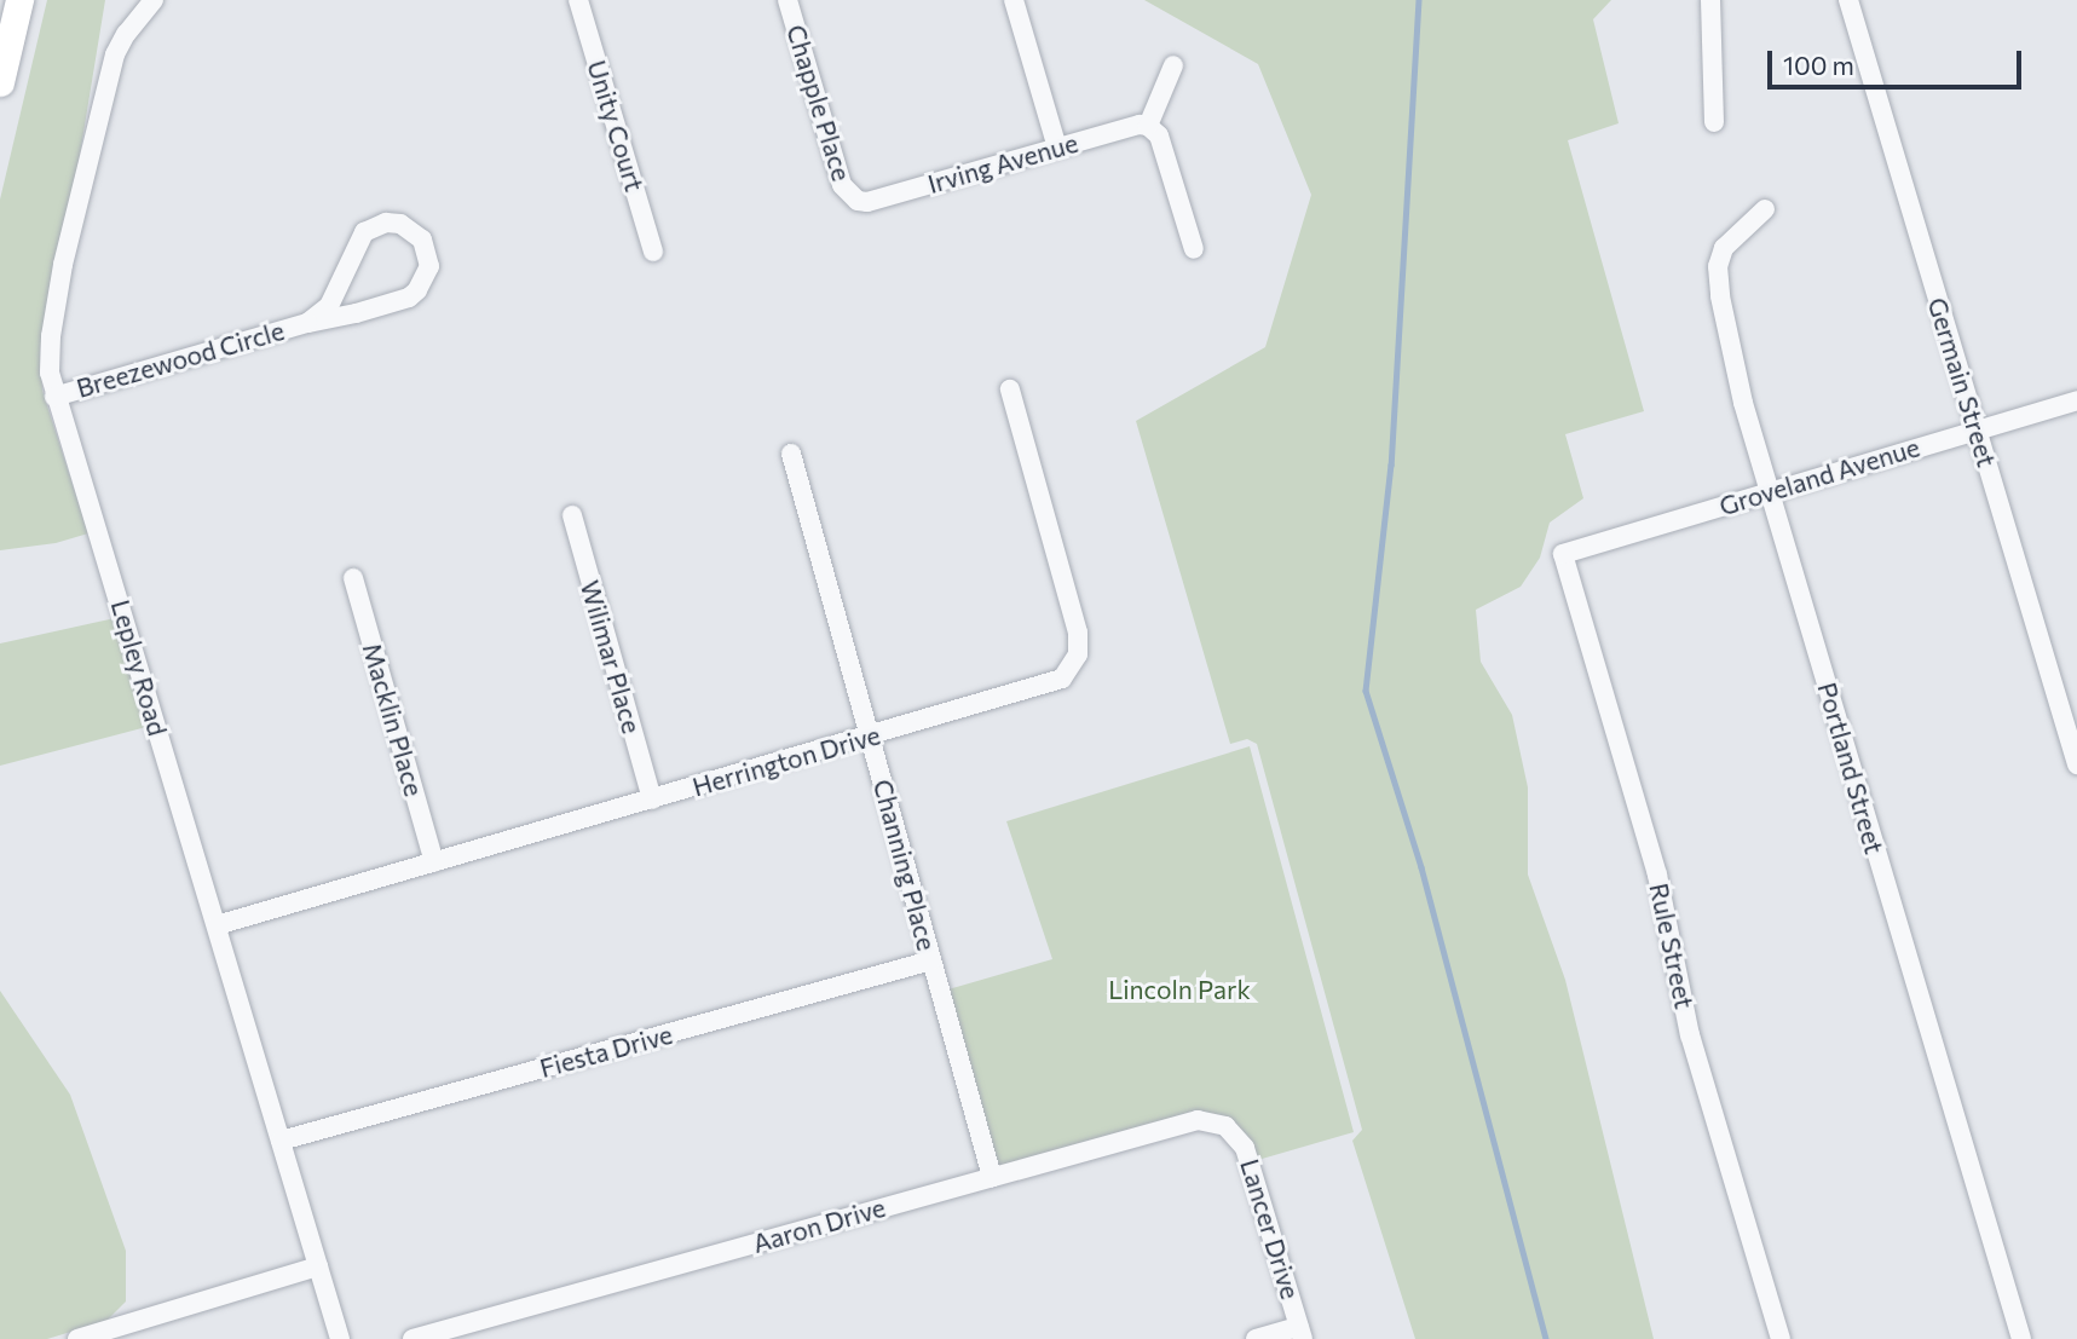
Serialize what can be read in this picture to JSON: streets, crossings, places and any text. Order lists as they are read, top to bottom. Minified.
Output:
{"streets":{"street":["Chapple Place","Unity Court","Irving Avenue","Breezewood Circle","Germain Street","Groveland Avenue","Wilimar Place","Lepley Road","Macklin Place","Herrington Drive","Portland Street","Channing Place","Rule Street","Fiesta Drive","Aaron Drive","Lancer Drive"]},"crossings":[["Chapple Place","Irving Avenue"],["Breezewood Circle","Lepley Road"],["Germain Street","Groveland Avenue"],["Groveland Avenue","Portland Street"],["Groveland Avenue","Rule Street"],["Wilimar Place","Herrington Drive"],["Lepley Road","Herrington Drive"],["Lepley Road","Fiesta Drive"],["Macklin Place","Herrington Drive"],["Herrington Drive","Channing Place"],["Channing Place","Fiesta Drive"],["Channing Place","Aaron Drive"],["Aaron Drive","Lancer Drive"]],"parks":["Lincoln Park"],"scale_bar":"100 m"}
